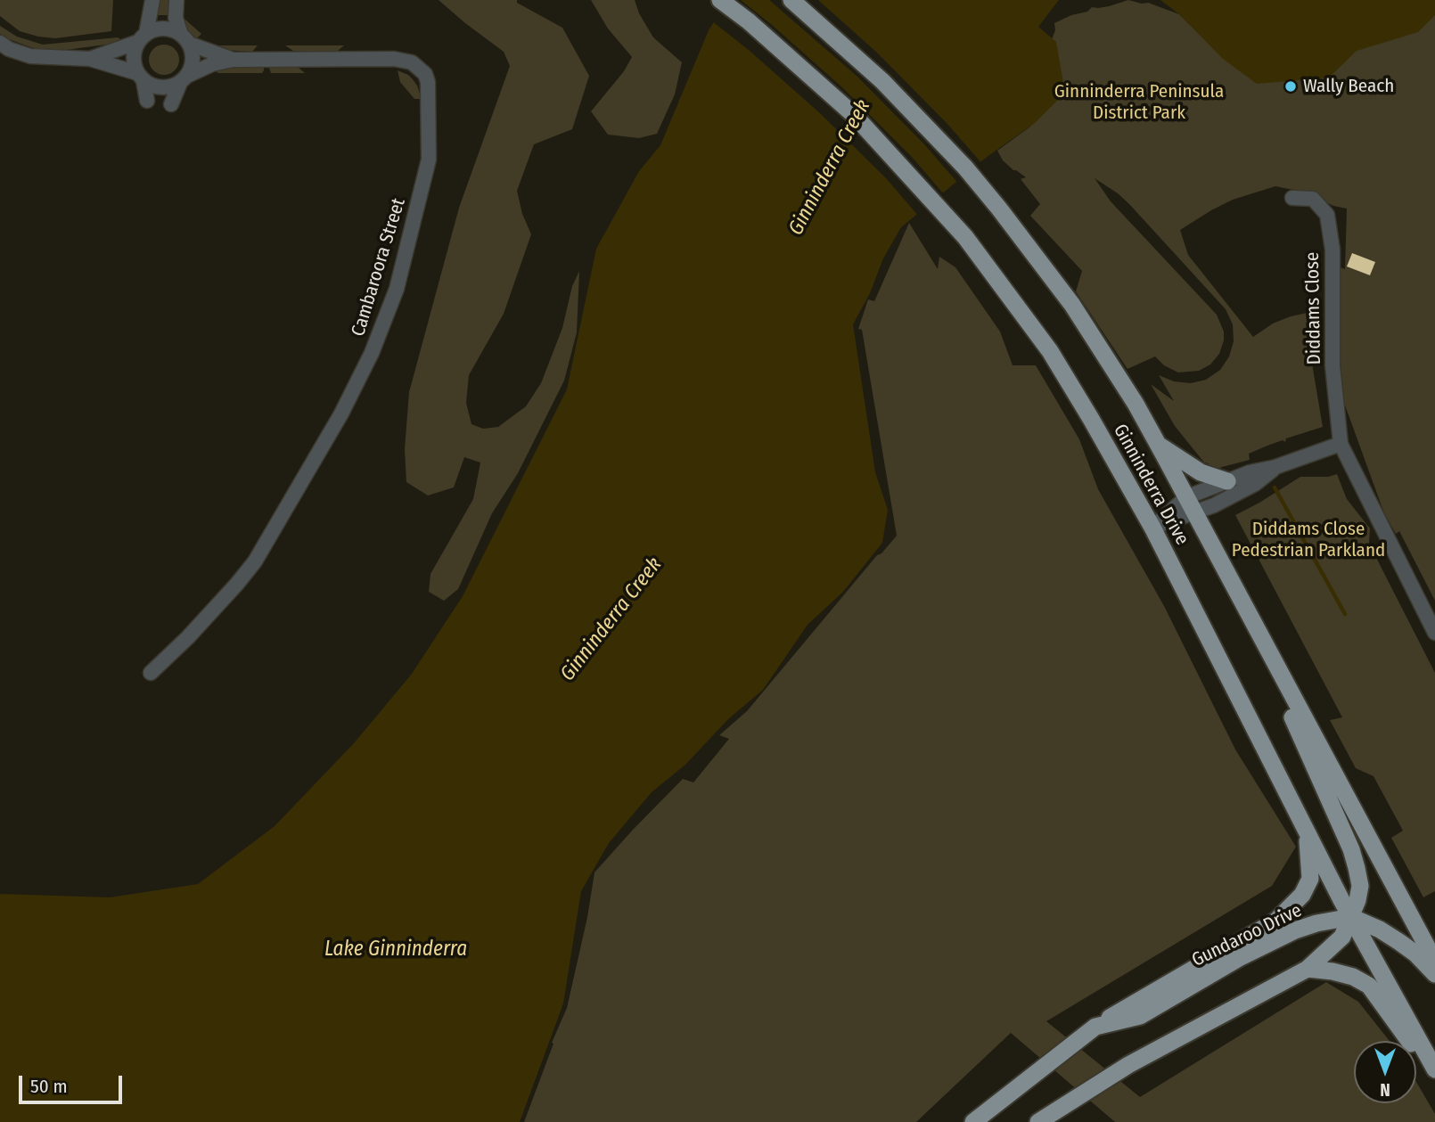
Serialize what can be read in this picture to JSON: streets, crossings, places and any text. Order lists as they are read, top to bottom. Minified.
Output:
{"streets":{"main road":["Ginninderra Drive","Gundaroo Drive"],"street":["Cambaroora Street","Diddams Close"]},"crossings":[["Ginninderra Drive","Gundaroo Drive"]],"water":["Ginninderra Creek","Lake Ginninderra"],"parks":["Ginninderra Peninsula District Park","Diddams Close Pedestrian Parkland"],"places":["Wally Beach"],"scale_bar":"50 m","north":"bottom"}
